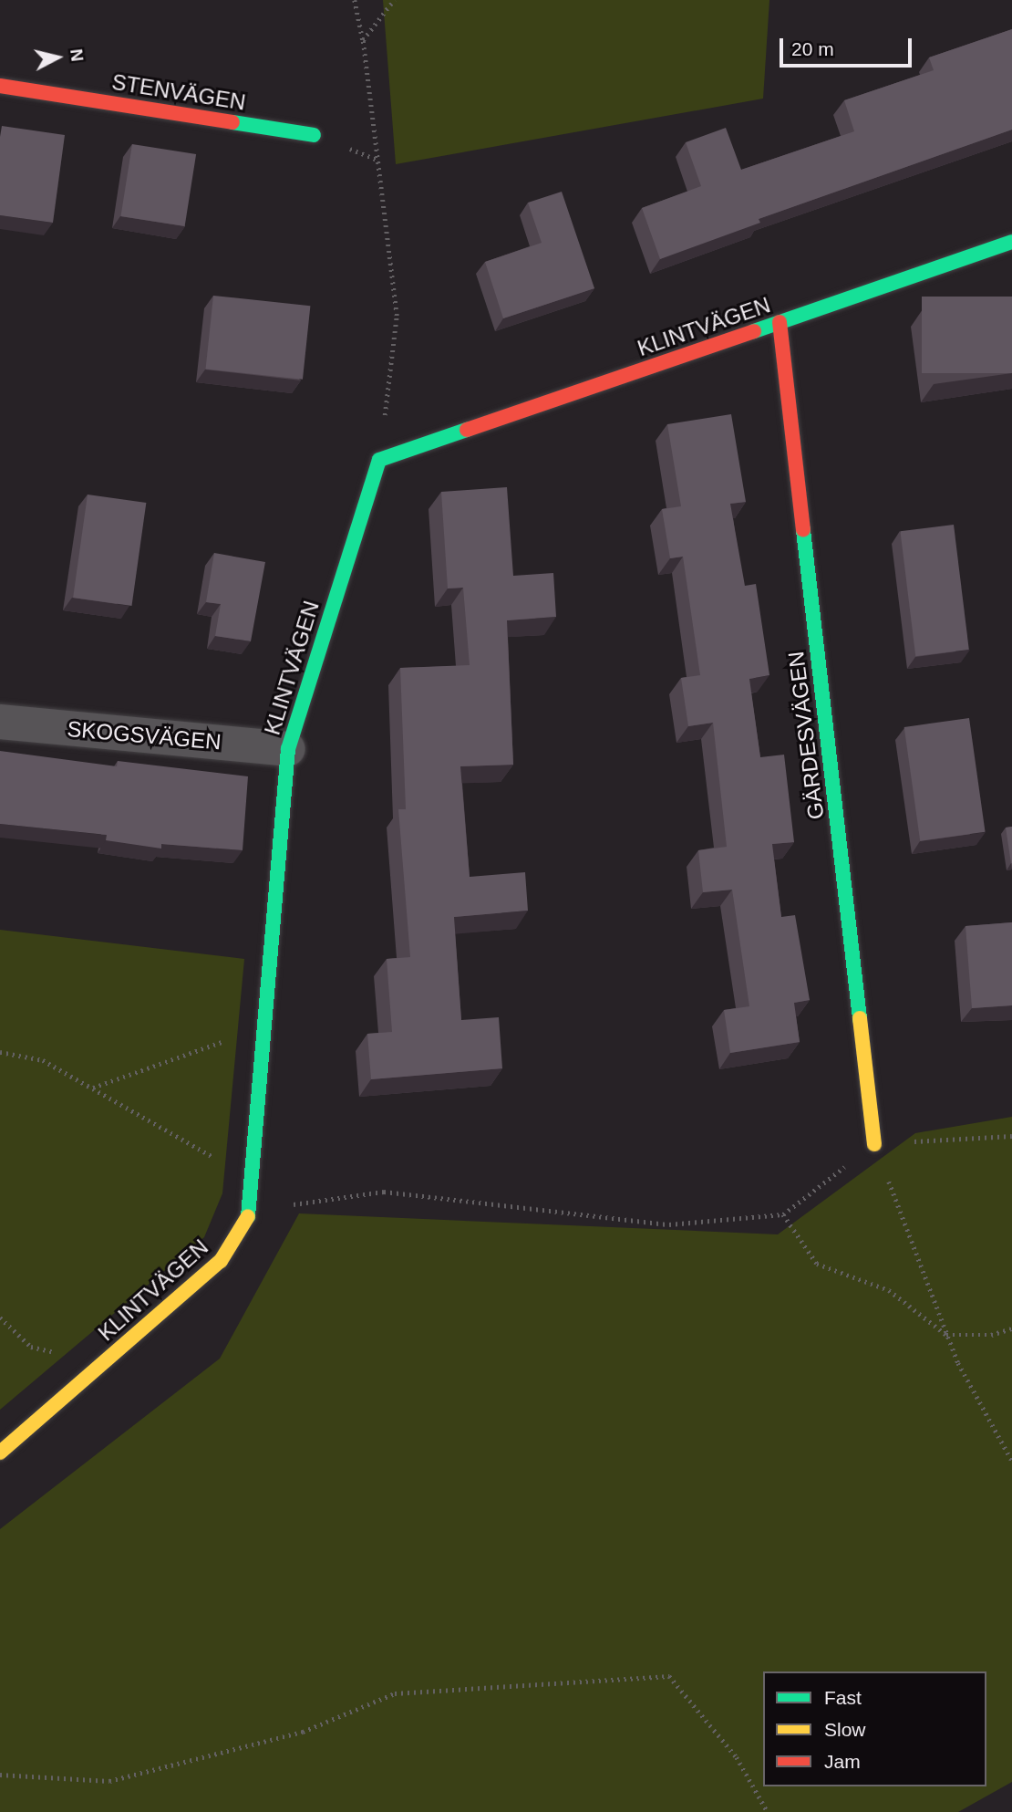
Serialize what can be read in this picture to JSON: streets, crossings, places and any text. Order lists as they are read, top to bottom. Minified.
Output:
{"streets":{"street":["STENVÄGEN","KLINTVÄGEN","SKOGSVÄGEN","GÄRDESVÄGEN"]},"crossings":[["KLINTVÄGEN","SKOGSVÄGEN"],["KLINTVÄGEN","GÄRDESVÄGEN"]],"legend":["Fast","Slow","Jam"],"scale_bar":"20 m","north":"right"}
